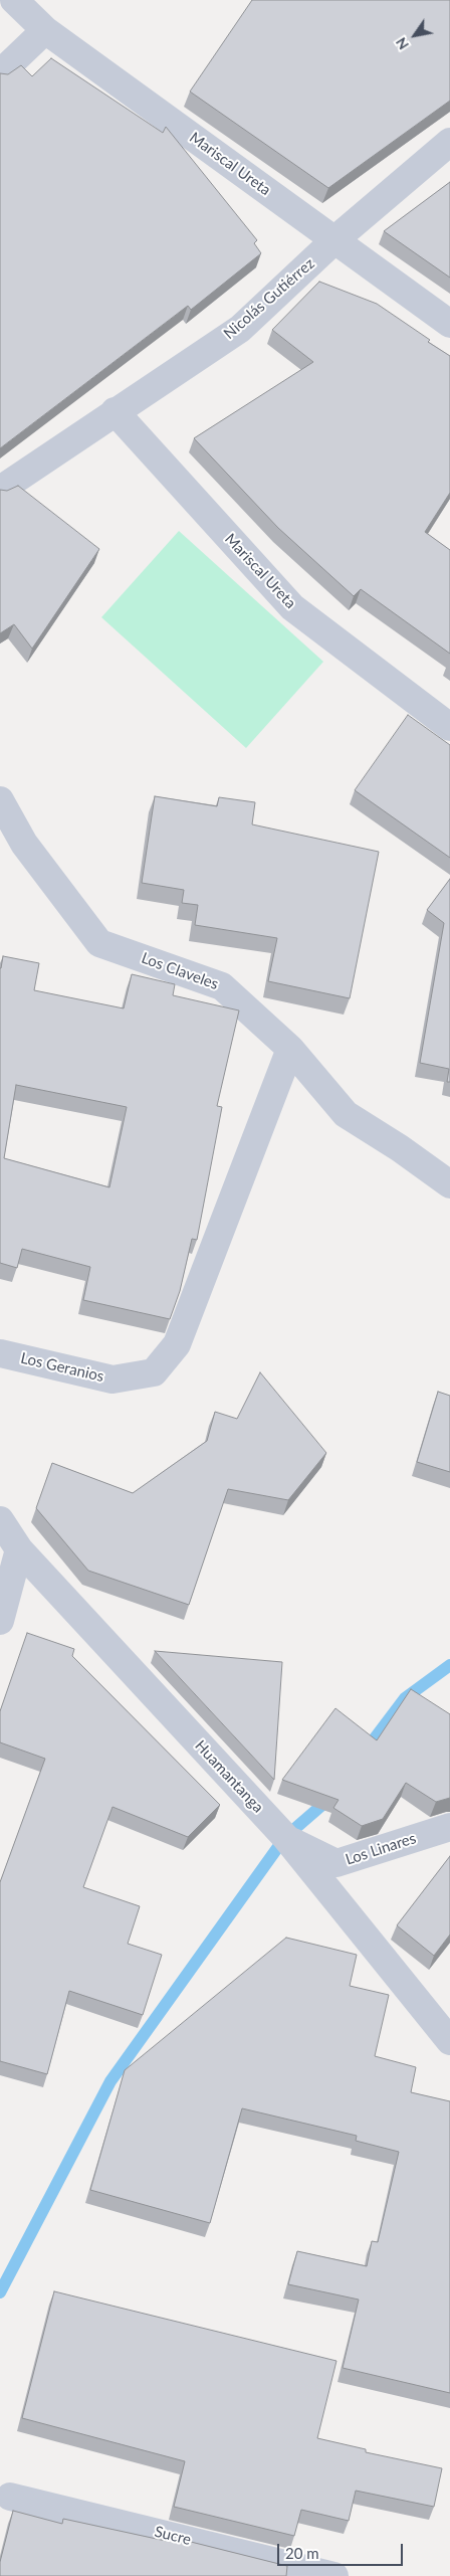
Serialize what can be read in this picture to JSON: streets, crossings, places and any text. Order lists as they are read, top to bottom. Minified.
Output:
{"streets":{"street":["Mariscal Ureta","Nicolás Gutiérrez","Los Claveles","Los Geranios","Huamantanga","Los Linares","Sucre"]},"crossings":[["Mariscal Ureta","Nicolás Gutiérrez"],["Los Claveles","Los Geranios"],["Huamantanga","Los Linares"]],"scale_bar":"20 m","north":"bottom left"}
